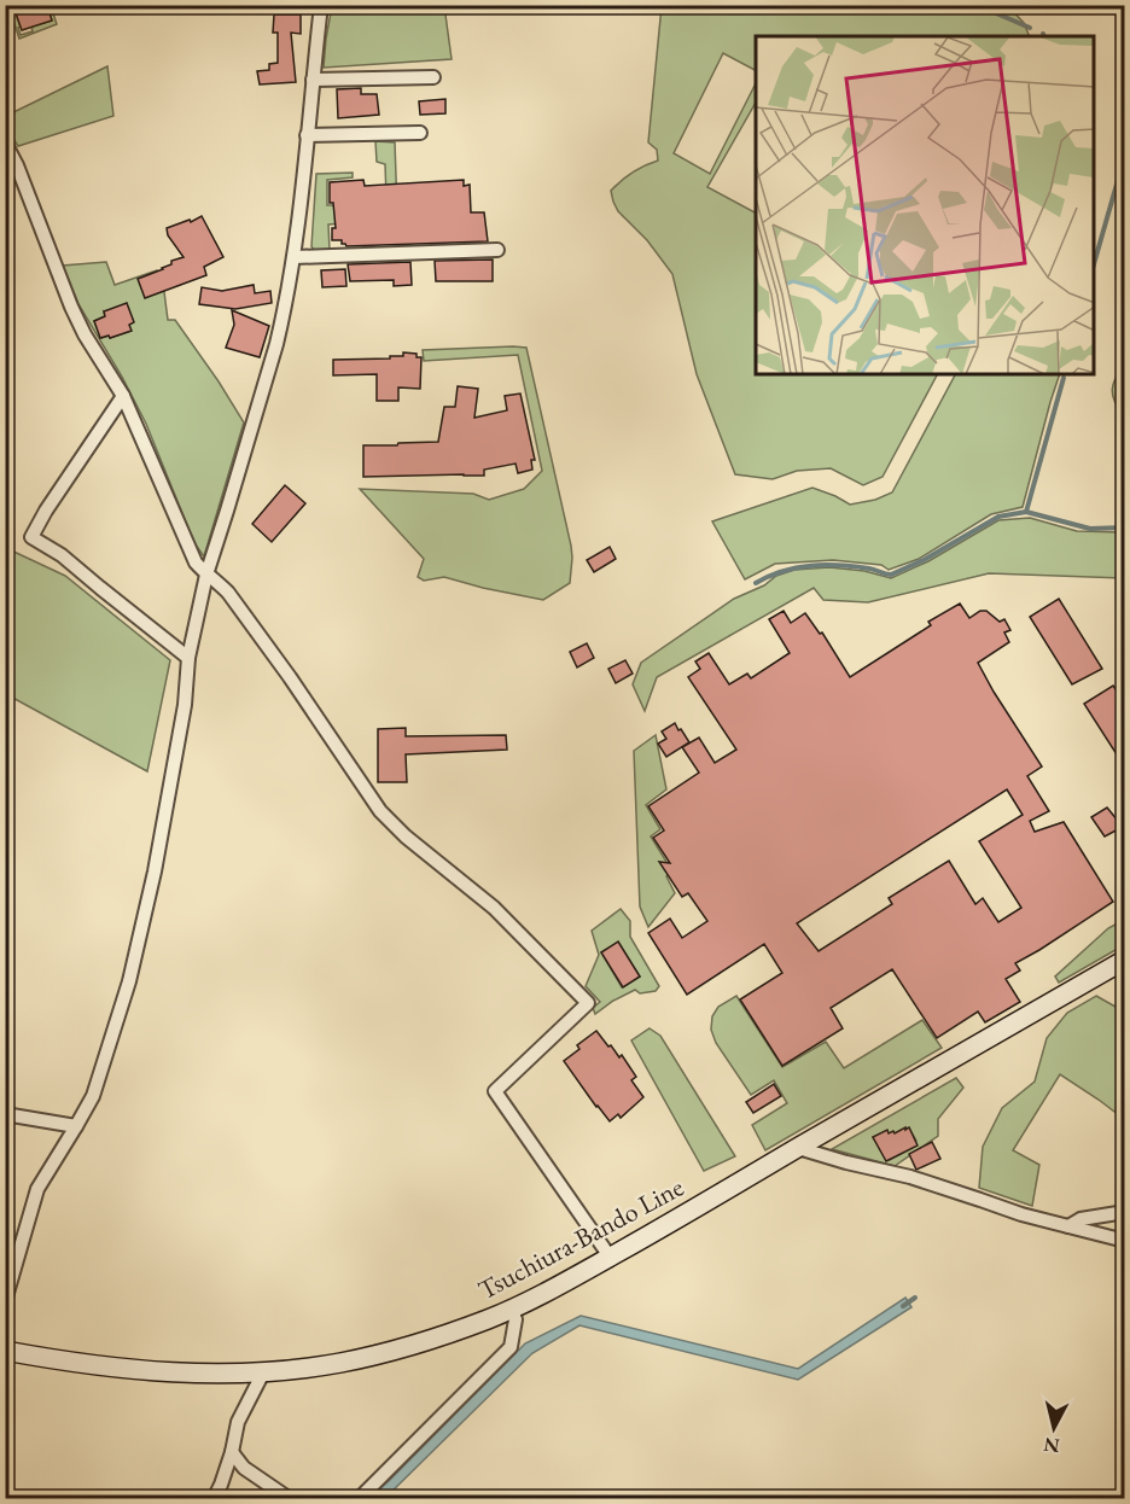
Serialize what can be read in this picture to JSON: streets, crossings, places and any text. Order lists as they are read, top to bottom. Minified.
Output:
{"streets":{"main road":["Tsuchiura-Bando Line"]},"north":"bottom"}
